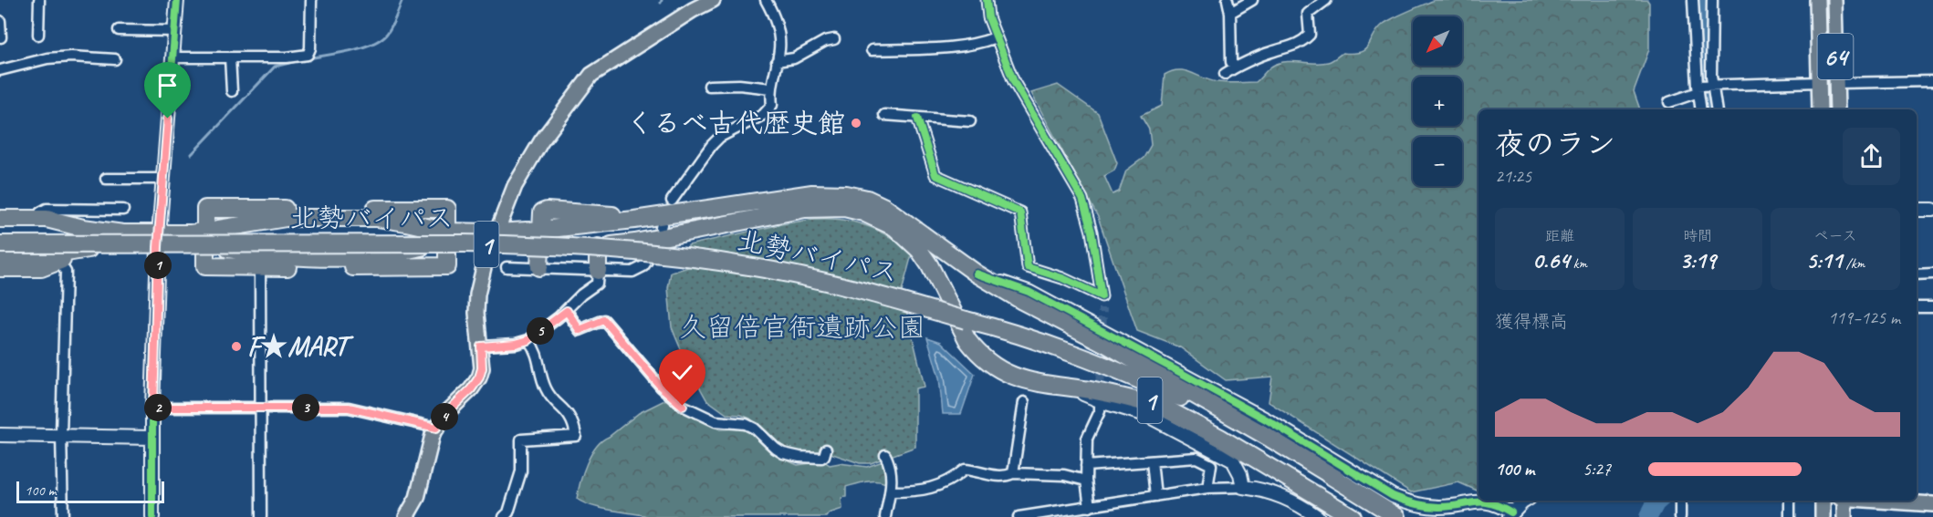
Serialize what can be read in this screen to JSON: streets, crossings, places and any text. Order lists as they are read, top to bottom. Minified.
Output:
{"streets":{"highway":["北勢バイパス","1"],"main road":["64"]},"parks":["久留倍官衙遺跡公園"],"places":["くるべ古代歴史館","F★MART"],"scale_bar":"100 m","north":"bottom left","page":{"map_buttons":["+","−"],"heading":["夜のラン","21:25"],"stats":[["距離","0.64 km"],["時間","3:19"],["ペース","5:11 /km"]],"pins":["1","5","2","3","4"],"chart":["獲得標高","119–125 m"],"list":[{"name":"100 m","note":"5:27"}],"scale":"100 m"}}
